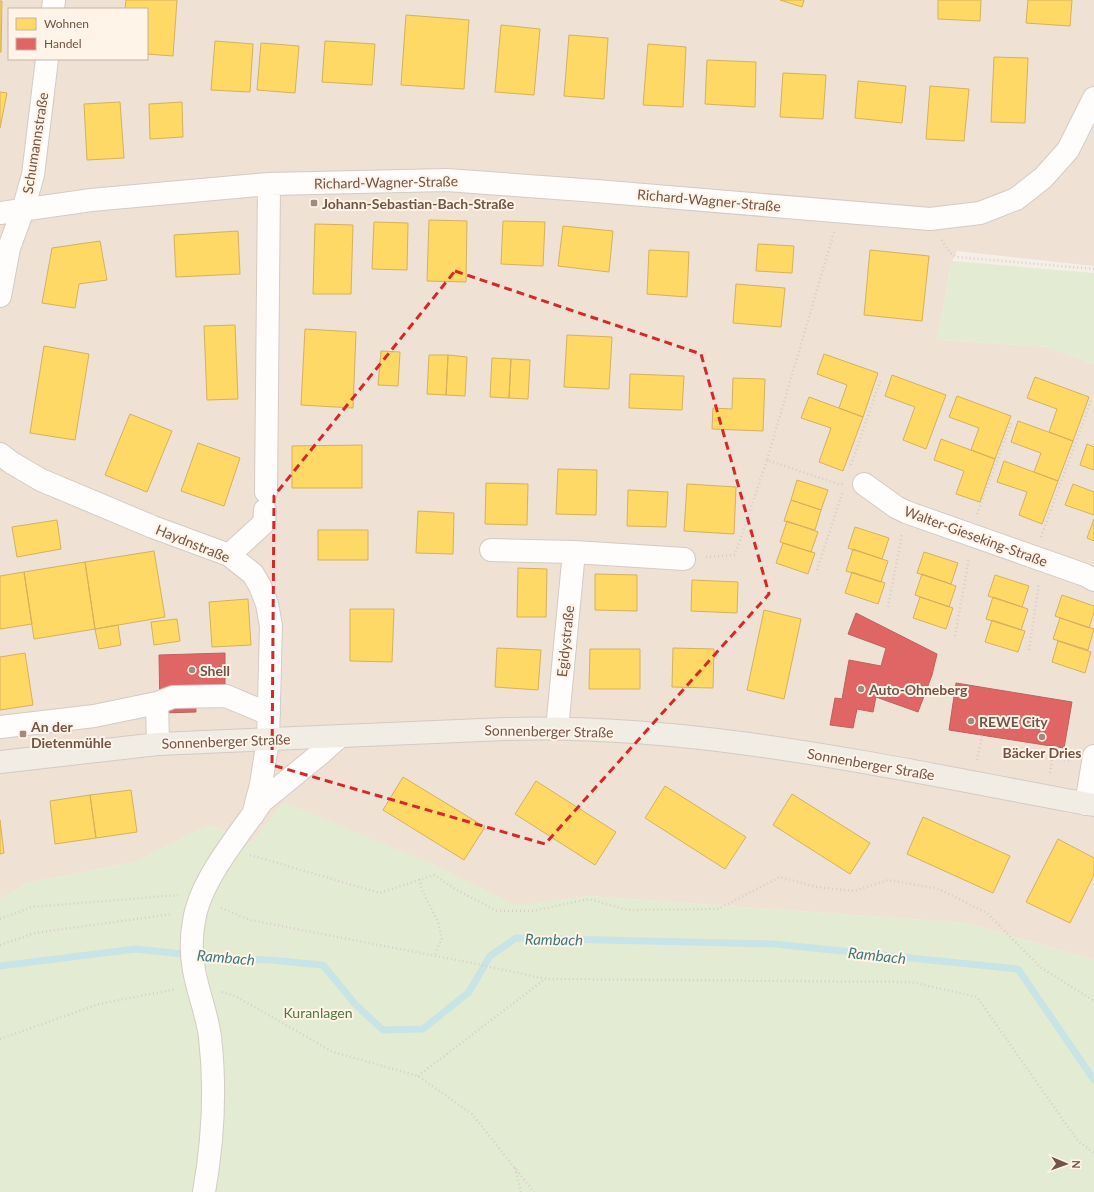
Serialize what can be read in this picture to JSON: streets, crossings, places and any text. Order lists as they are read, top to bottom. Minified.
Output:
{"streets":{"main road":["Sonnenberger Straße"],"street":["Schumannstraße","Richard-Wagner-Straße","Walter-Gieseking-Straße","Haydnstraße","Egidystraße"]},"crossings":[["Schumannstraße","Richard-Wagner-Straße"],["Haydnstraße","Sonnenberger Straße"],["Egidystraße","Sonnenberger Straße"]],"water":["Rambach"],"parks":["Kuranlagen"],"places":{"transit":["Johann-Sebastian-Bach-Straße","An der Dietenmühle"],"other":["Shell","Auto-Ohneberg","REWE City","Bäcker Dries"]},"legend":["Wohnen","Handel"],"north":"right"}
